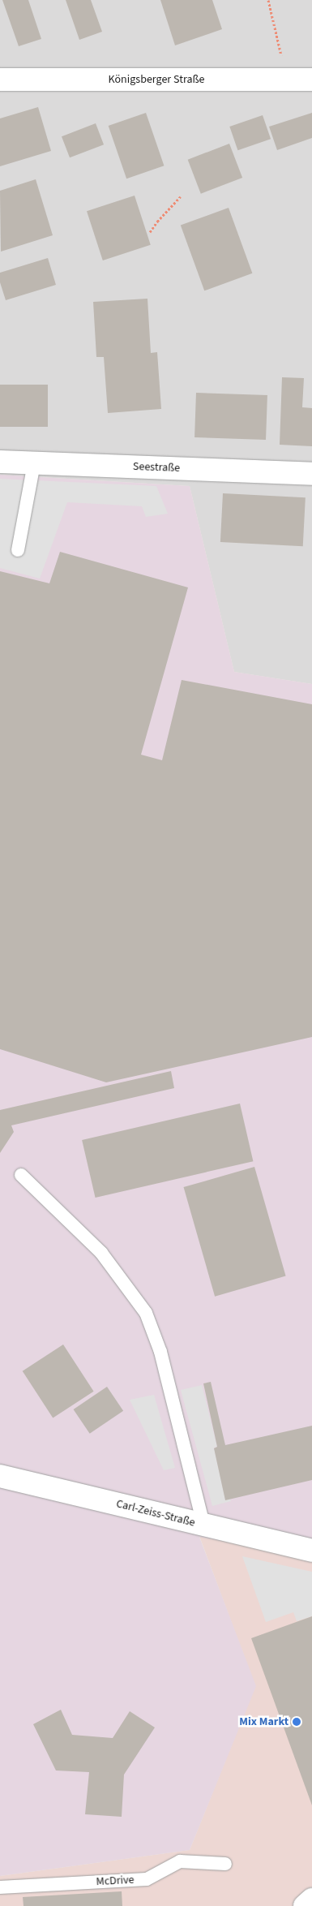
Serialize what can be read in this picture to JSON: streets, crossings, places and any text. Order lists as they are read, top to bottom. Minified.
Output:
{"streets":{"street":["Königsberger Straße","Seestraße","Carl-Zeiss-Straße"],"lane":["McDrive"]},"places":["Mix Markt"]}
